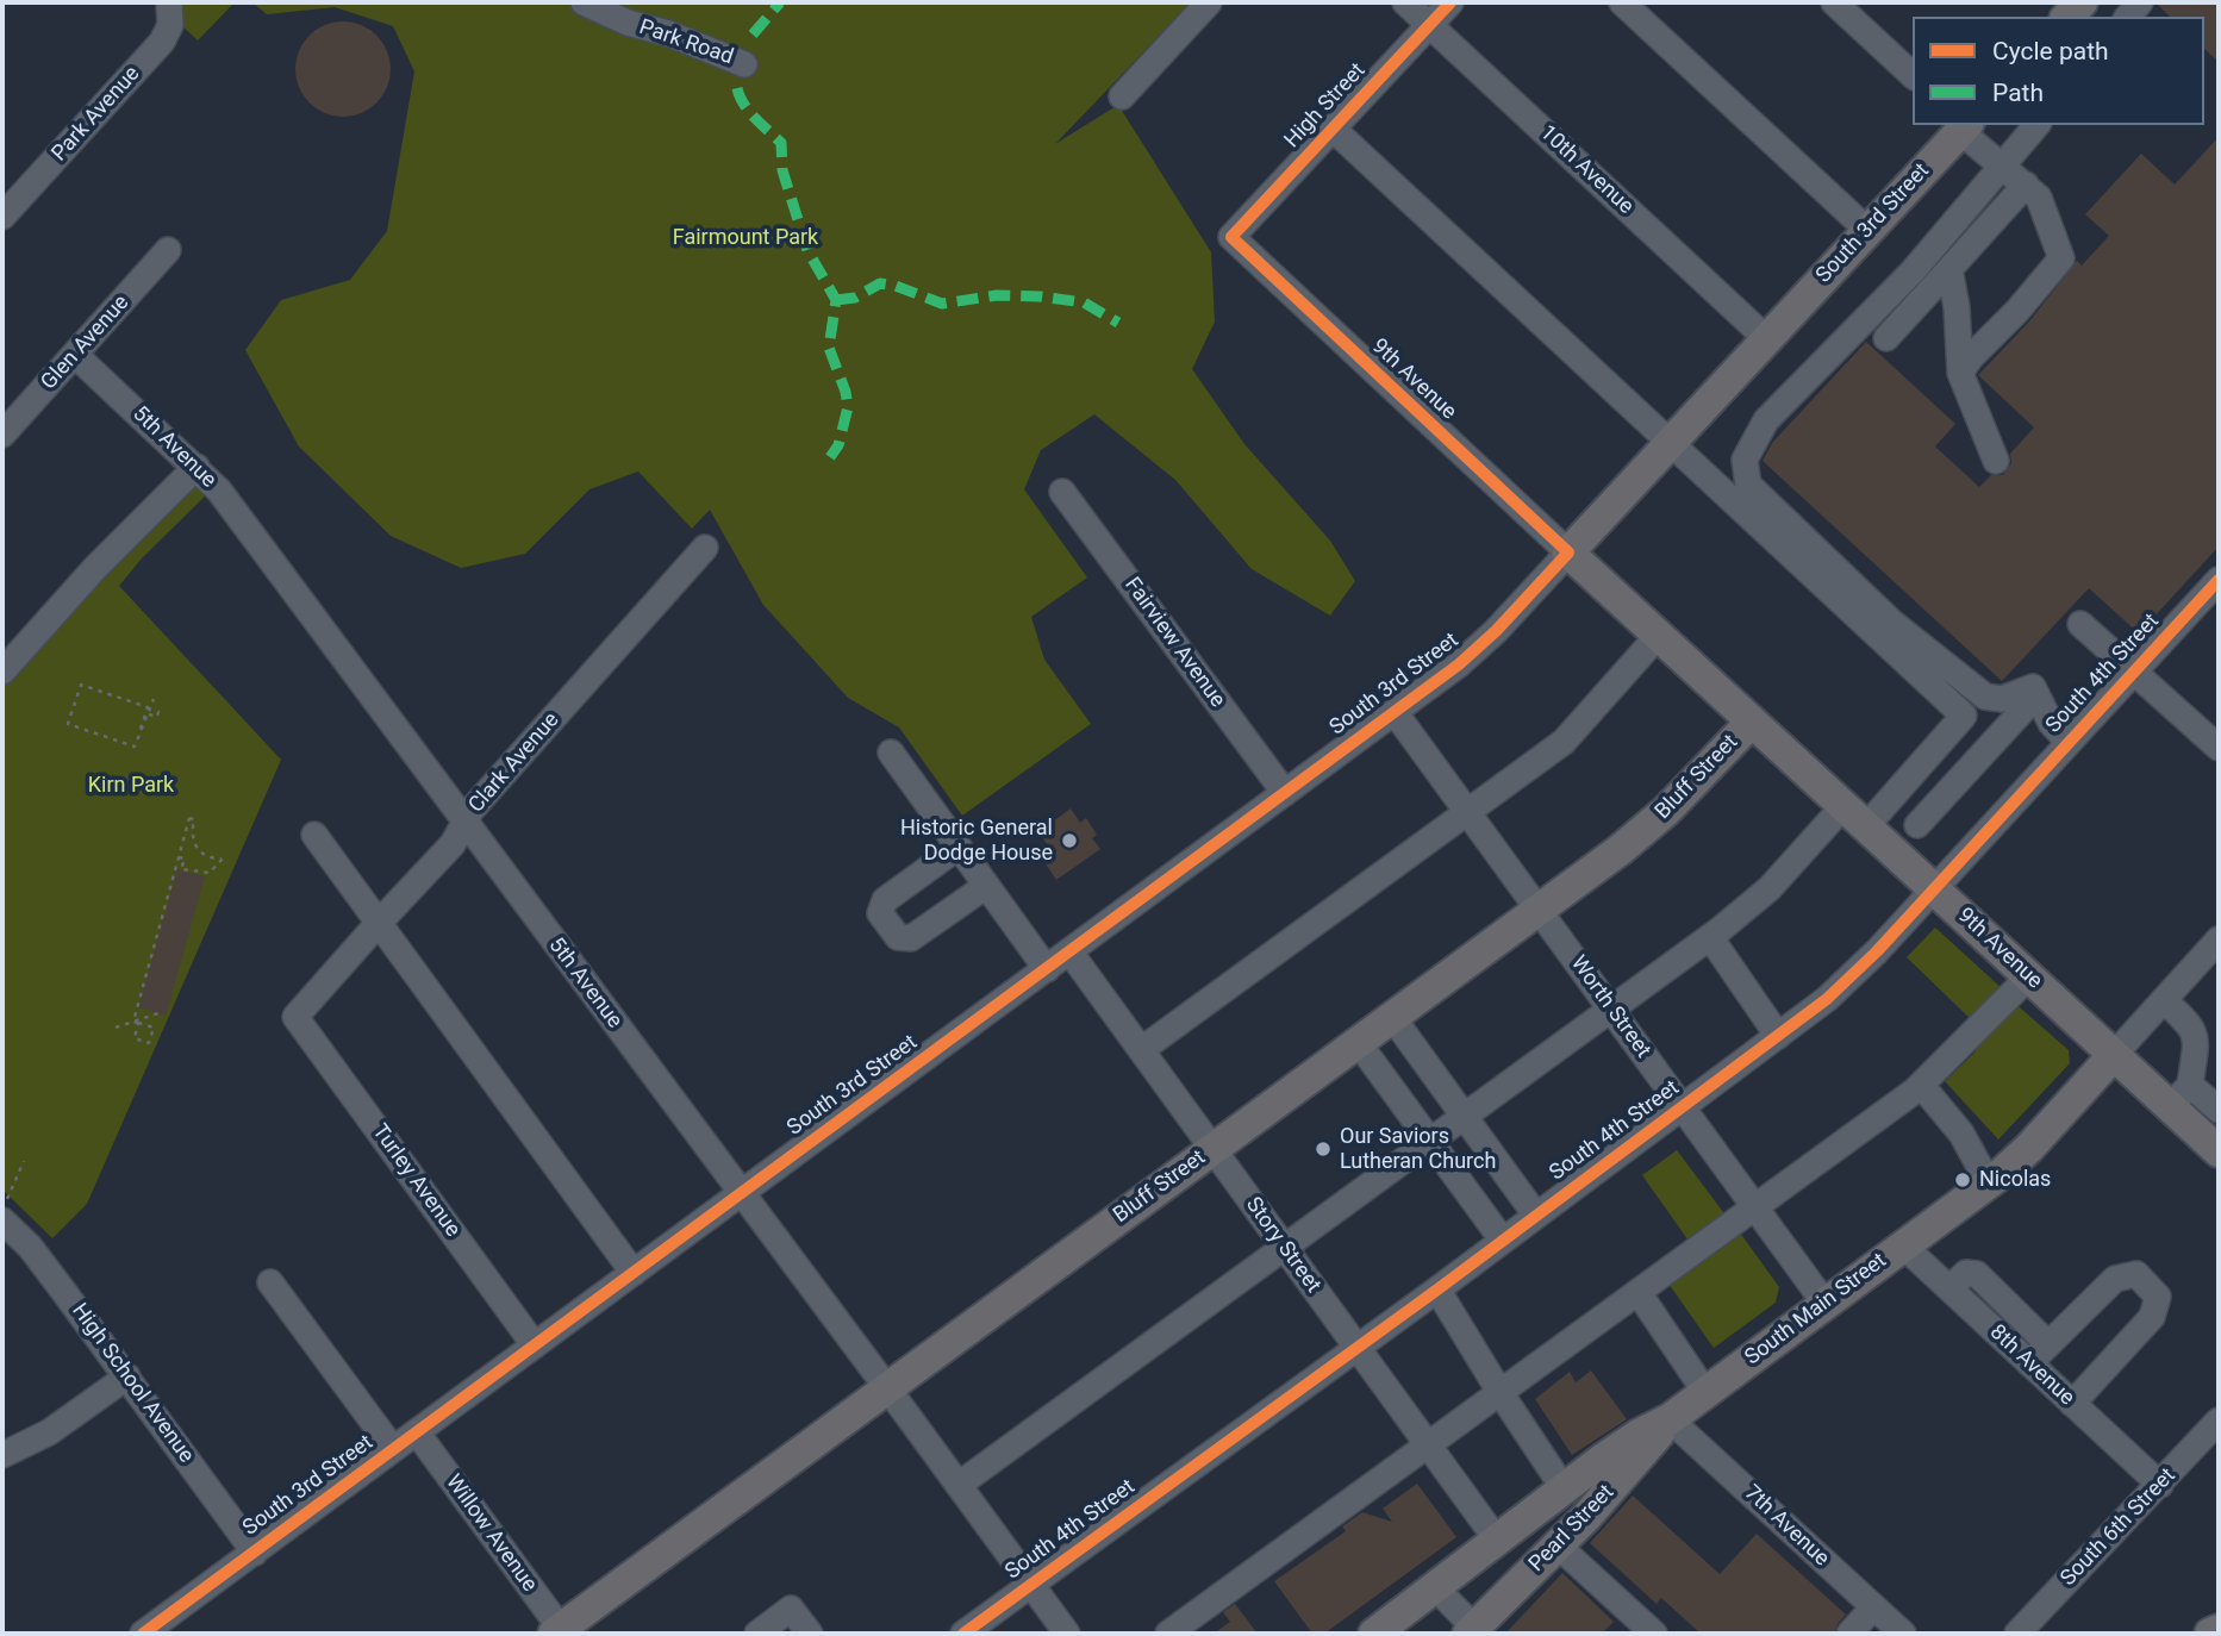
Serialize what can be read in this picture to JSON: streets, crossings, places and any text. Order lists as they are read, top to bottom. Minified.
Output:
{"streets":{"main road":["South 3rd Street","9th Avenue","Bluff Street","South Main Street","Pearl Street"],"street":["Park Road","High Street","Park Avenue","10th Avenue","Glen Avenue","5th Avenue","Fairview Avenue","South 4th Street","Clark Avenue","Worth Street","Turley Avenue","Story Street","8th Avenue","High School Avenue","7th Avenue","South 6th Street","Willow Avenue"]},"crossings":[["High Street","10th Avenue"],["High Street","9th Avenue"],["10th Avenue","South 3rd Street"],["South 3rd Street","9th Avenue"],["South 3rd Street","5th Avenue"],["South 3rd Street","Fairview Avenue"],["South 3rd Street","Worth Street"],["South 3rd Street","Turley Avenue"],["South 3rd Street","Story Street"],["South 3rd Street","High School Avenue"],["South 3rd Street","Willow Avenue"],["Glen Avenue","5th Avenue"],["9th Avenue","South 4th Street"],["9th Avenue","Bluff Street"],["9th Avenue","South Main Street"],["5th Avenue","South 4th Street"],["5th Avenue","Clark Avenue"],["5th Avenue","Bluff Street"],["South 4th Street","Worth Street"],["South 4th Street","Story Street"],["Clark Avenue","Turley Avenue"],["Bluff Street","Worth Street"],["Bluff Street","Story Street"],["Bluff Street","Willow Avenue"],["Worth Street","South Main Street"],["Story Street","South Main Street"],["South Main Street","8th Avenue"],["South Main Street","7th Avenue"],["South Main Street","Pearl Street"],["8th Avenue","South 6th Street"],["7th Avenue","Pearl Street"]],"parks":["Fairmount Park","Kirn Park"],"places":["Historic General Dodge House","Our Saviors Lutheran Church","Nicolas"],"legend":["Cycle path","Path"]}
